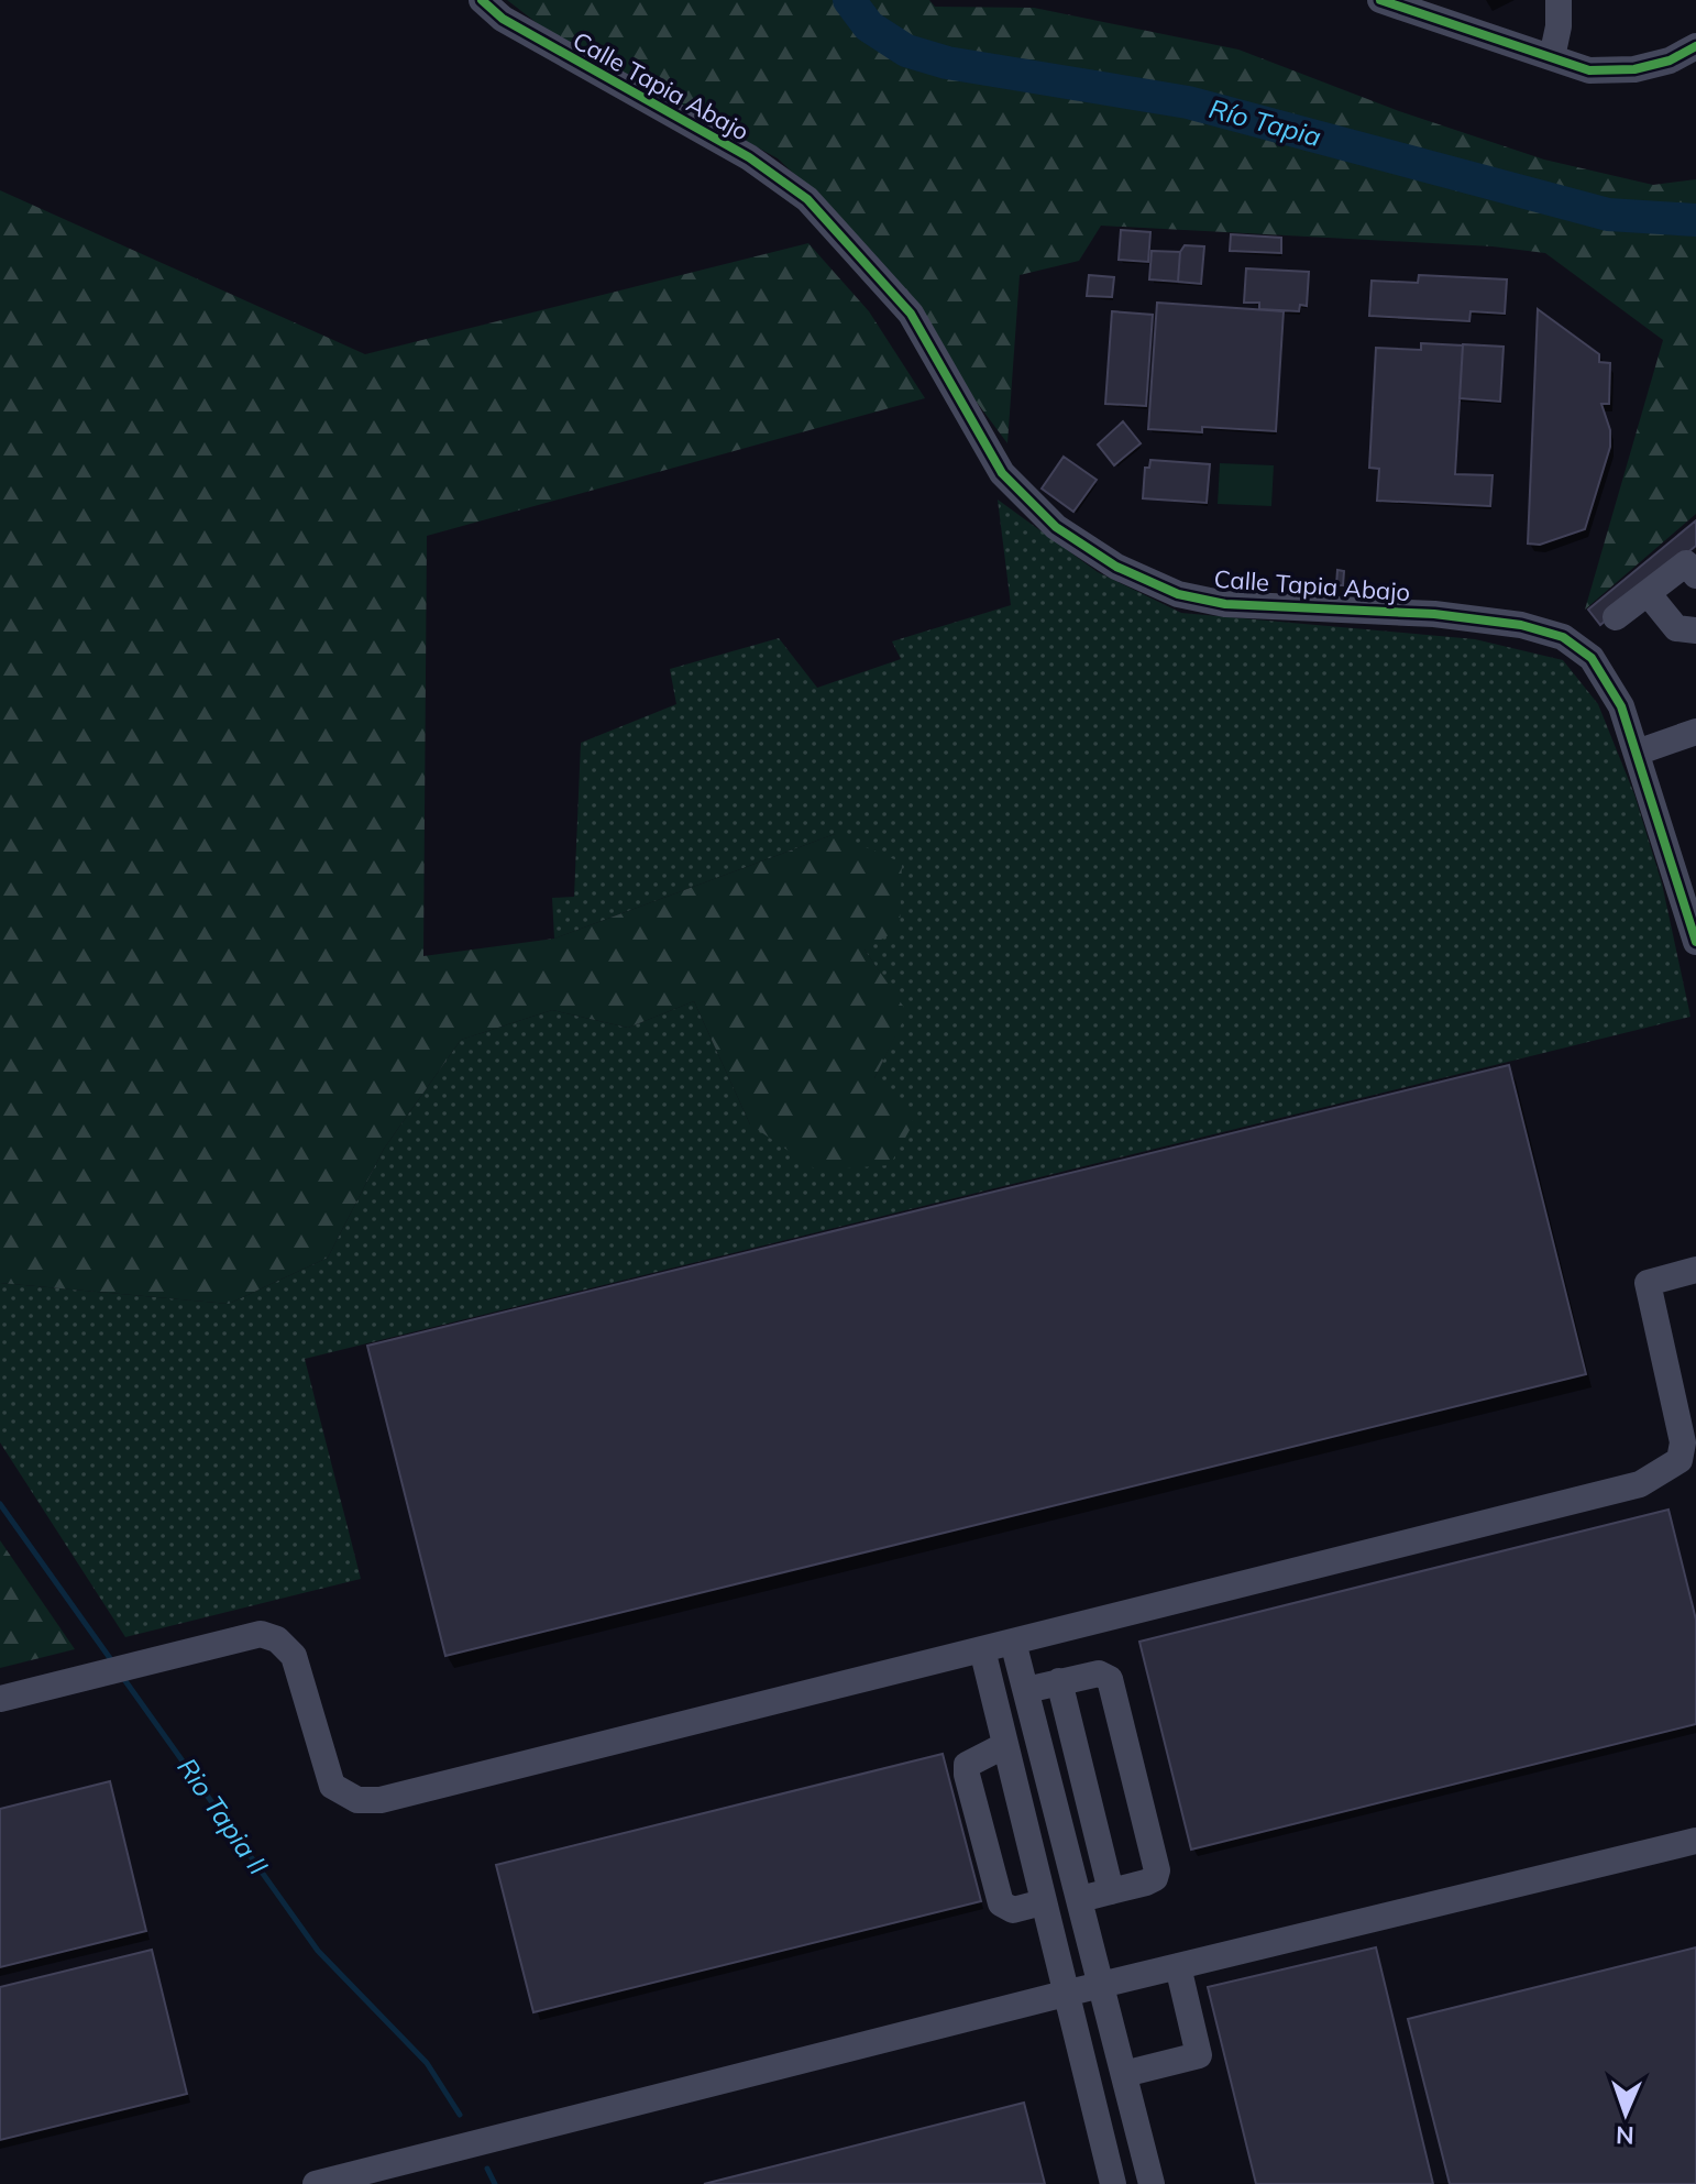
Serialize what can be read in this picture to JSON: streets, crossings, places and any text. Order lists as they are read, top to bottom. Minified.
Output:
{"streets":{"street":["Calle Tapia Abajo"]},"water":["Río Tapia","Rio Tapia II"],"north":"bottom"}
